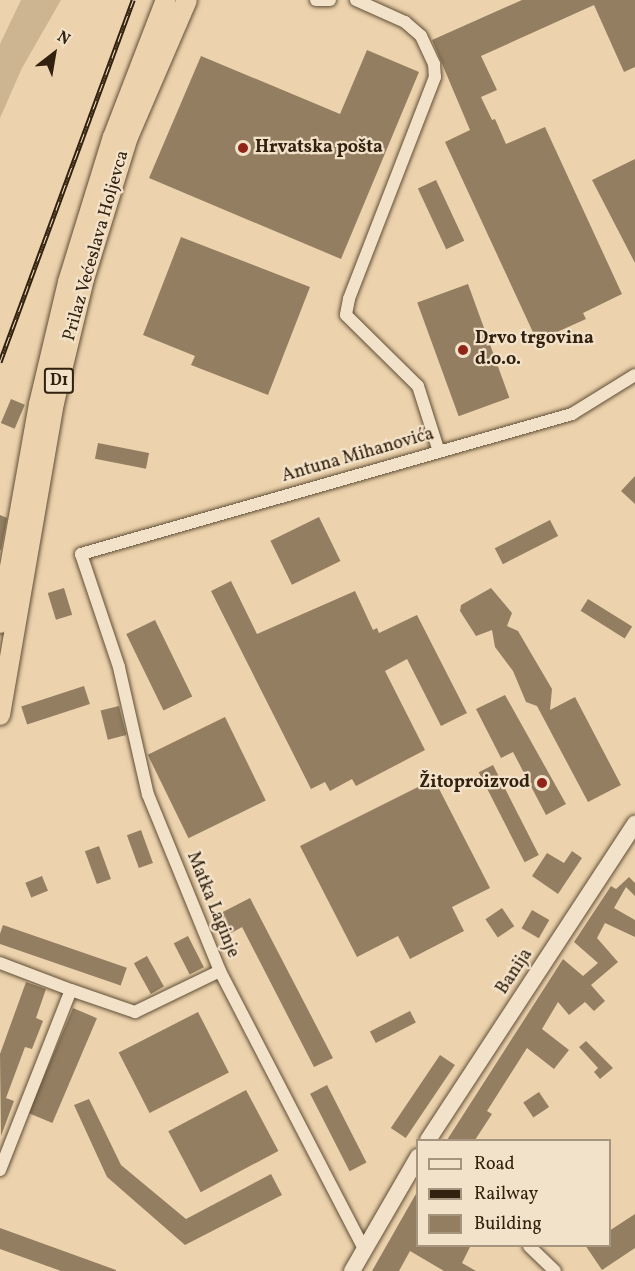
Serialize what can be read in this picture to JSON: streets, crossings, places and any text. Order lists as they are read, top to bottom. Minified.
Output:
{"streets":{"highway":["Prilaz Većeslava Holjevca","D1"],"main road":["Banija"],"street":["Antuna Mihanovića","Matka Laginje"]},"crossings":[["Antuna Mihanovića","Matka Laginje"]],"places":["Hrvatska pošta","Drvo trgovina d.o.o.","Žitoproizvod"],"legend":["Road","Railway","Building"],"north":"top right"}
